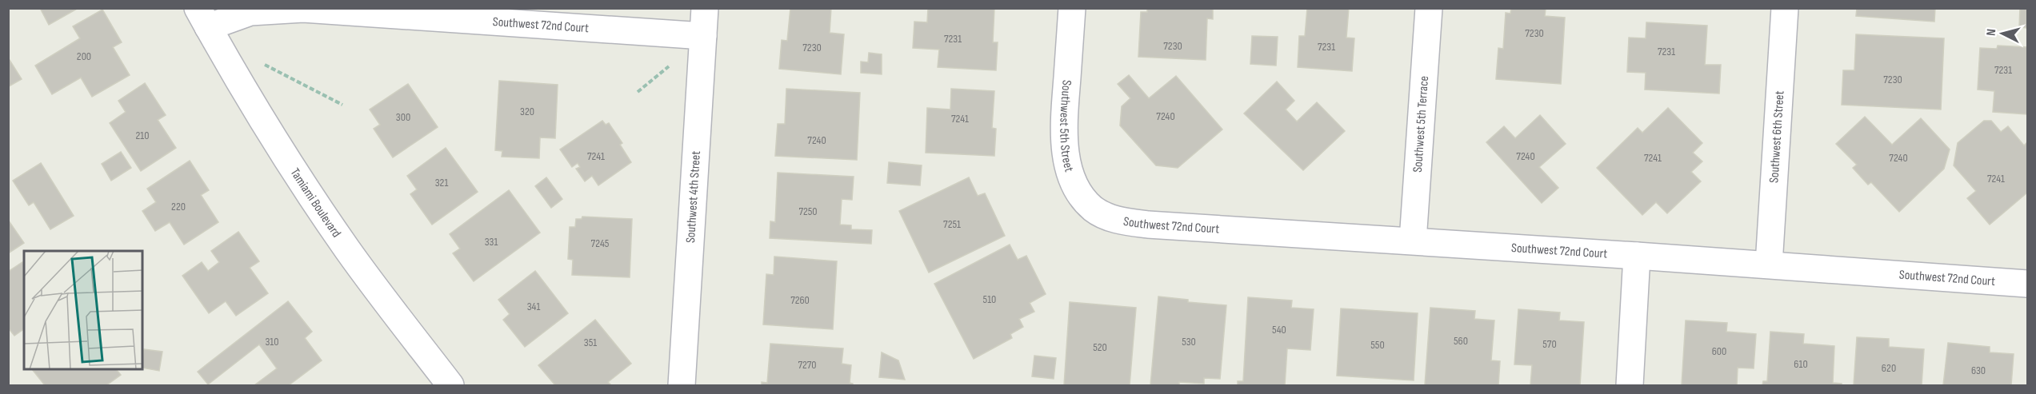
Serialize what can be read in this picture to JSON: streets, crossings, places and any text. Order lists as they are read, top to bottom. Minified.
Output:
{"streets":{"street":["Southwest 72nd Court","Southwest 5th Terrace","Southwest 5th Street","Southwest 6th Street","Southwest 4th Street","Tamiami Boulevard"]},"crossings":[["Southwest 72nd Court","Southwest 5th Terrace"],["Southwest 72nd Court","Southwest 5th Street"],["Southwest 72nd Court","Southwest 6th Street"],["Southwest 72nd Court","Southwest 4th Street"],["Southwest 72nd Court","Tamiami Boulevard"]],"house_numbers":["7230","7231","7230","7231","7230","7231","200","7231","7230","320","7240","300","7241","210","7240","7241","7240","7241","7240","7241","321","220","7250","7251","331","7245","510","7260","341","540","560","310","530","351","570","550","520","600","610","7270","620","630"],"north":"left"}
